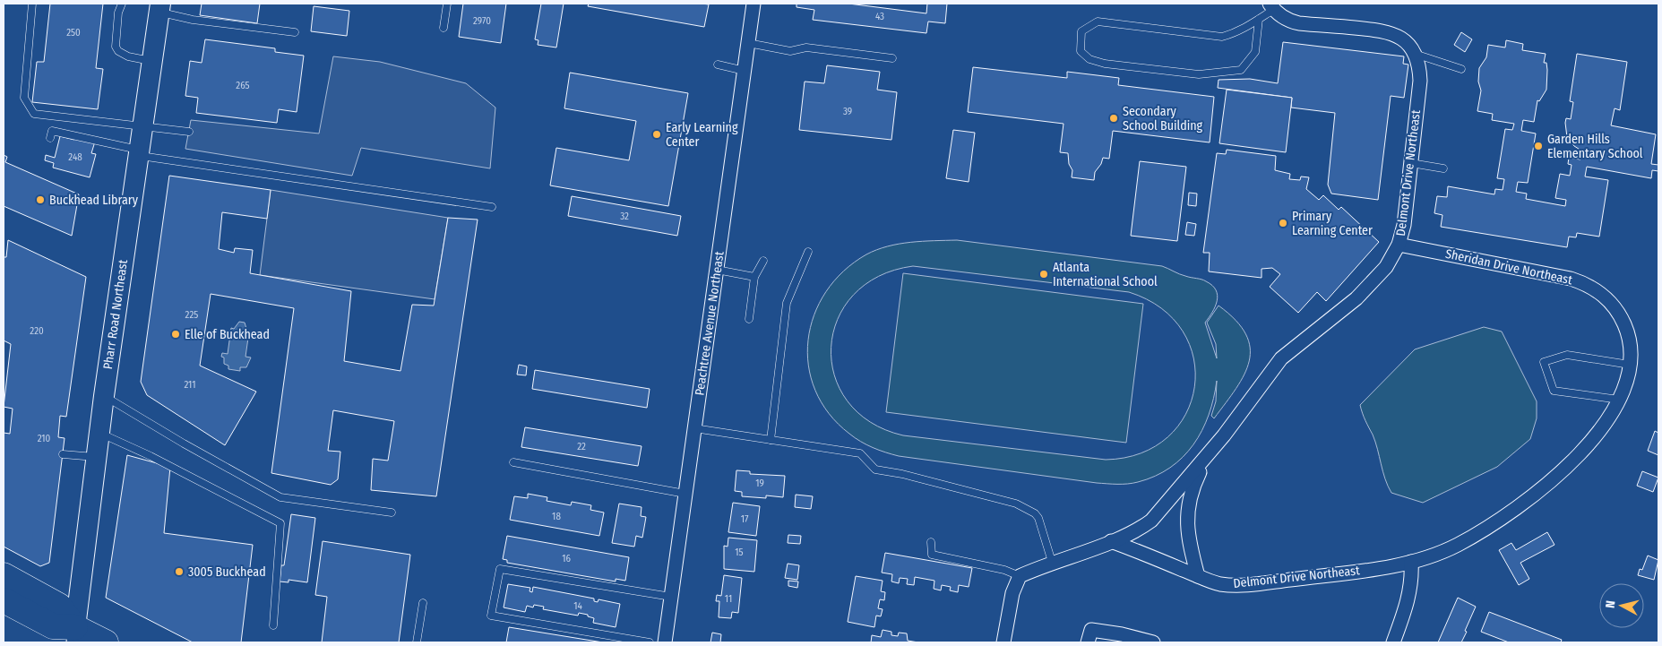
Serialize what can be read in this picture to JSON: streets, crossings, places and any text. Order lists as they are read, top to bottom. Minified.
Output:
{"streets":{"street":["Delmont Drive Northeast","Sheridan Drive Northeast","Pharr Road Northeast","Peachtree Avenue Northeast"]},"crossings":[["Delmont Drive Northeast","Sheridan Drive Northeast"]],"places":["Secondary School Building","Early Learning Center","Garden Hills Elementary School","Buckhead Library","Primary Learning Center","Atlanta International School","Elle of Buckhead","3005 Buckhead"],"house_numbers":["43","2970","250","265","39","248","32","225","220","211","210","22","19","18","17","15","16","11","14"],"north":"left"}
